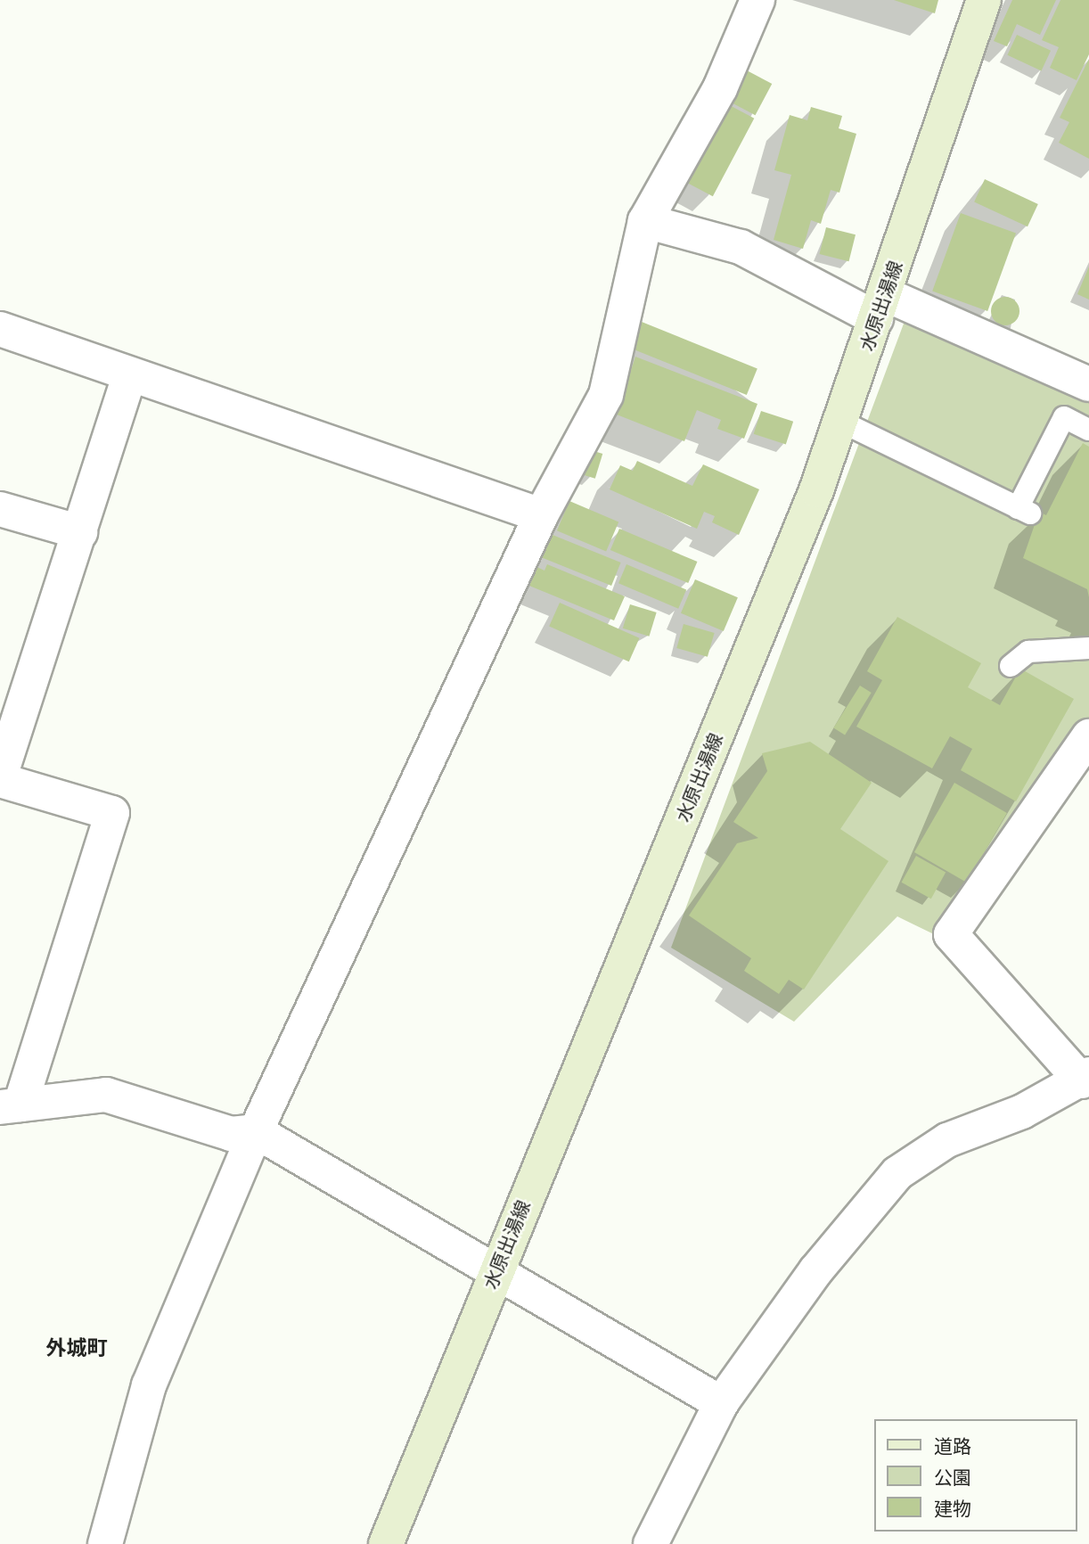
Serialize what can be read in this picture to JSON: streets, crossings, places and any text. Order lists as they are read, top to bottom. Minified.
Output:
{"streets":{"main road":["水原出湯線"]},"districts":["外城町"],"legend":["道路","公園","建物"]}
